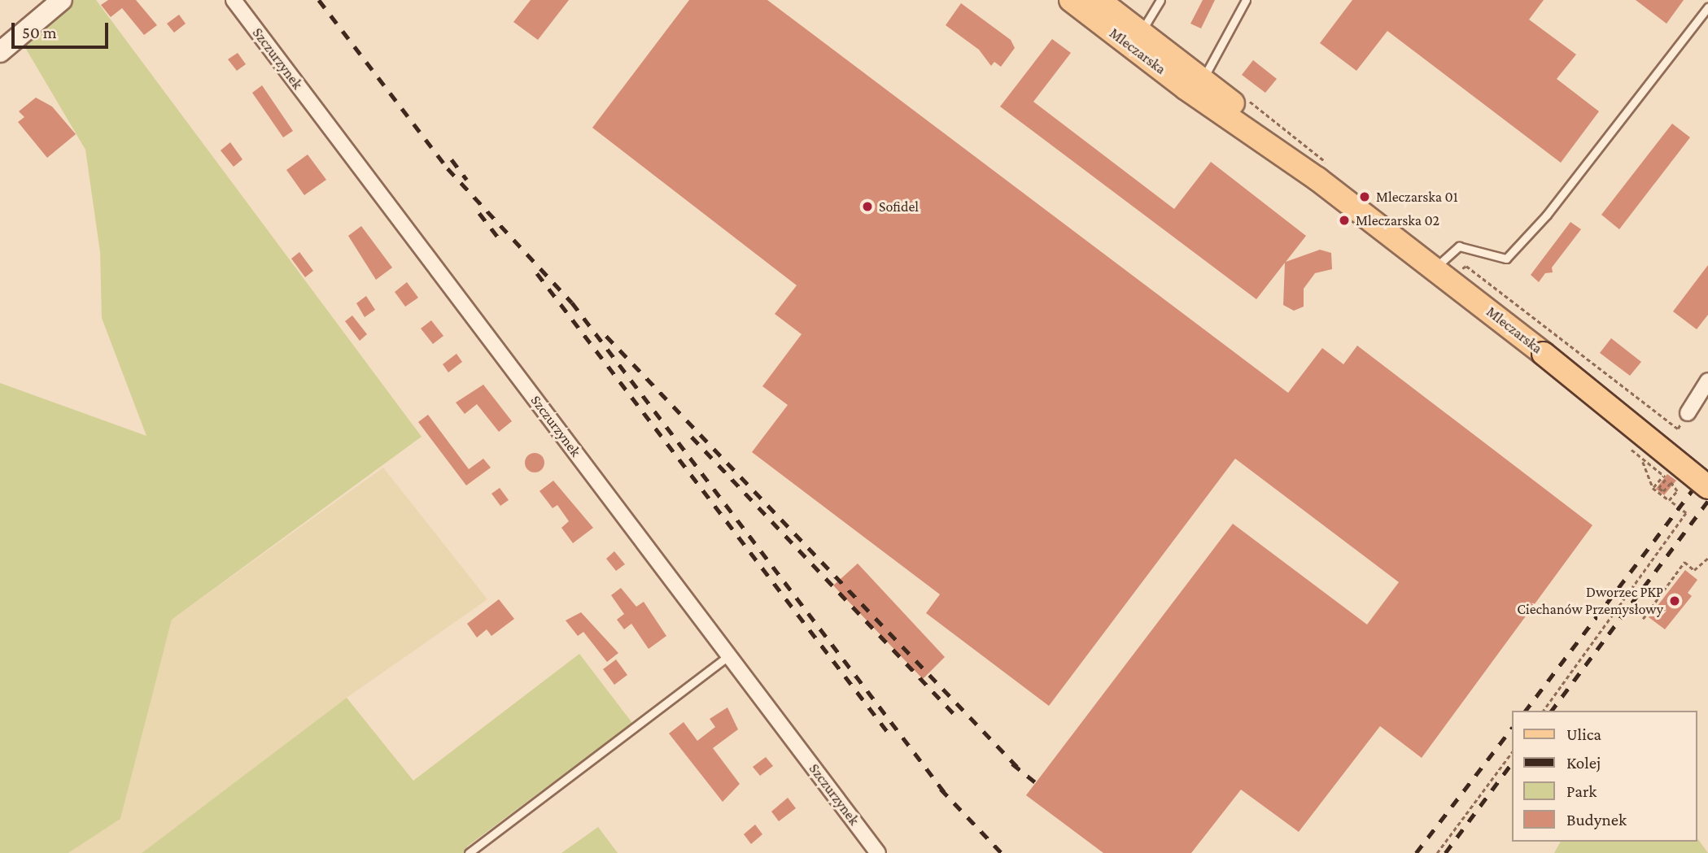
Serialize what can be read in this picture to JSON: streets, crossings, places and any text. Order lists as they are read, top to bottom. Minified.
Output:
{"streets":{"main road":["Mleczarska"],"street":["Szczurzynek"]},"places":["Mleczarska 01","Sofidel","Mleczarska 02","Dworzec PKP Ciechanów Przemysłowy"],"legend":["Ulica","Kolej","Park","Budynek"],"scale_bar":"50 m"}
